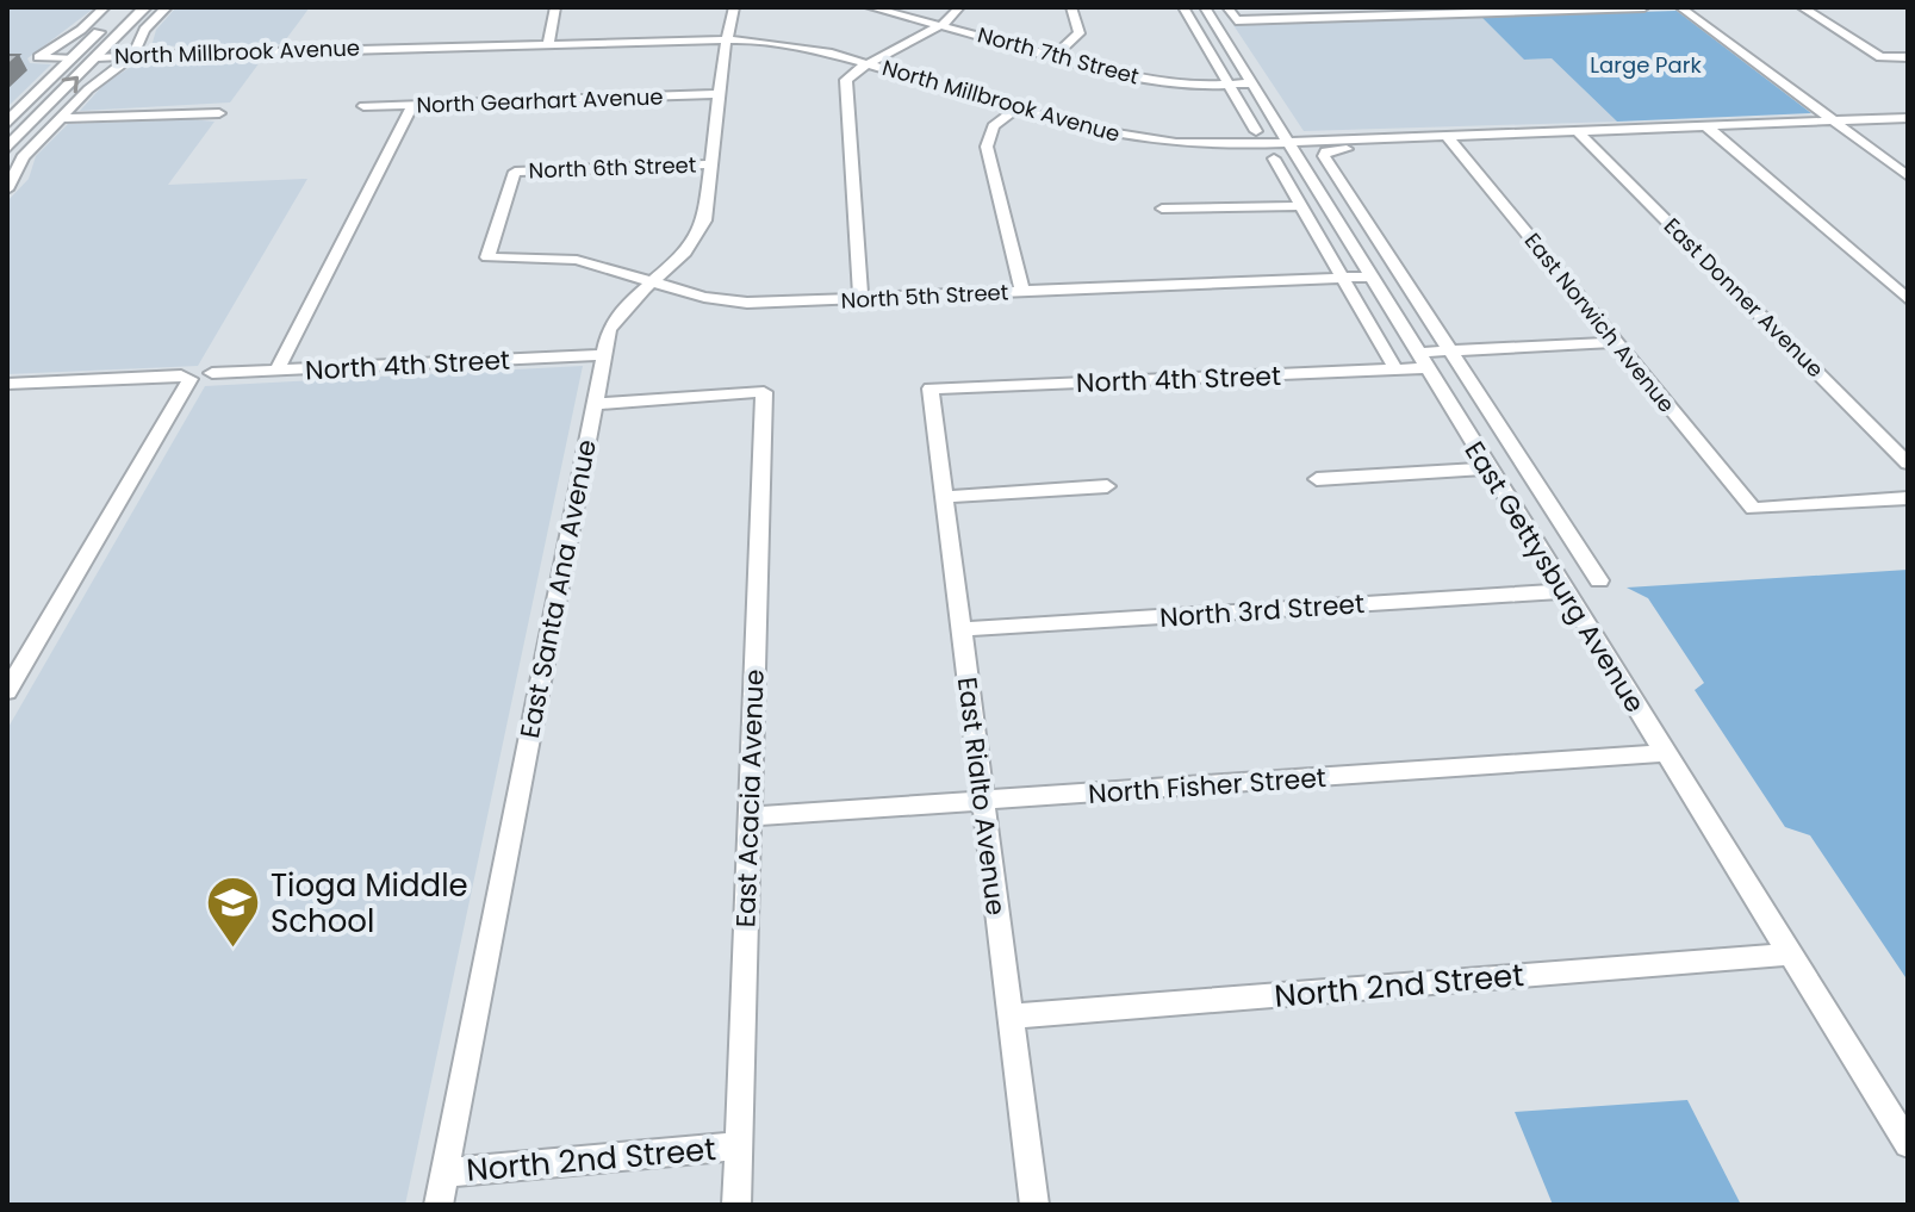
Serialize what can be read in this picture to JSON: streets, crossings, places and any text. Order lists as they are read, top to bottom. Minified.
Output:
{"streets":{"street":["North Millbrook Avenue","North 7th Street","North Gearhart Avenue","North 6th Street","North 5th Street","East Donner Avenue","East Norwich Avenue","North 4th Street","East Gettysburg Avenue","East Santa Ana Avenue","North 3rd Street","North Fisher Street","East Rialto Avenue","East Acacia Avenue","North 2nd Street"]},"crossings":[["North Millbrook Avenue","East Donner Avenue"],["North Millbrook Avenue","East Norwich Avenue"],["North Millbrook Avenue","East Gettysburg Avenue"],["North Millbrook Avenue","East Santa Ana Avenue"],["North 7th Street","East Gettysburg Avenue"],["North Gearhart Avenue","East Santa Ana Avenue"],["North 6th Street","North 5th Street"],["North 6th Street","East Santa Ana Avenue"],["North 5th Street","East Gettysburg Avenue"],["North 5th Street","East Santa Ana Avenue"],["North 4th Street","East Gettysburg Avenue"],["North 4th Street","East Santa Ana Avenue"],["North 4th Street","East Rialto Avenue"],["East Gettysburg Avenue","North 3rd Street"],["East Gettysburg Avenue","North Fisher Street"],["East Gettysburg Avenue","North 2nd Street"],["East Santa Ana Avenue","East Acacia Avenue"],["East Santa Ana Avenue","North 2nd Street"],["North 3rd Street","East Rialto Avenue"],["North Fisher Street","East Rialto Avenue"],["North Fisher Street","East Acacia Avenue"],["East Rialto Avenue","North 2nd Street"],["East Acacia Avenue","North 2nd Street"]],"parks":["Large Park"],"places":{"school or university":["Tioga Middle School"]}}
